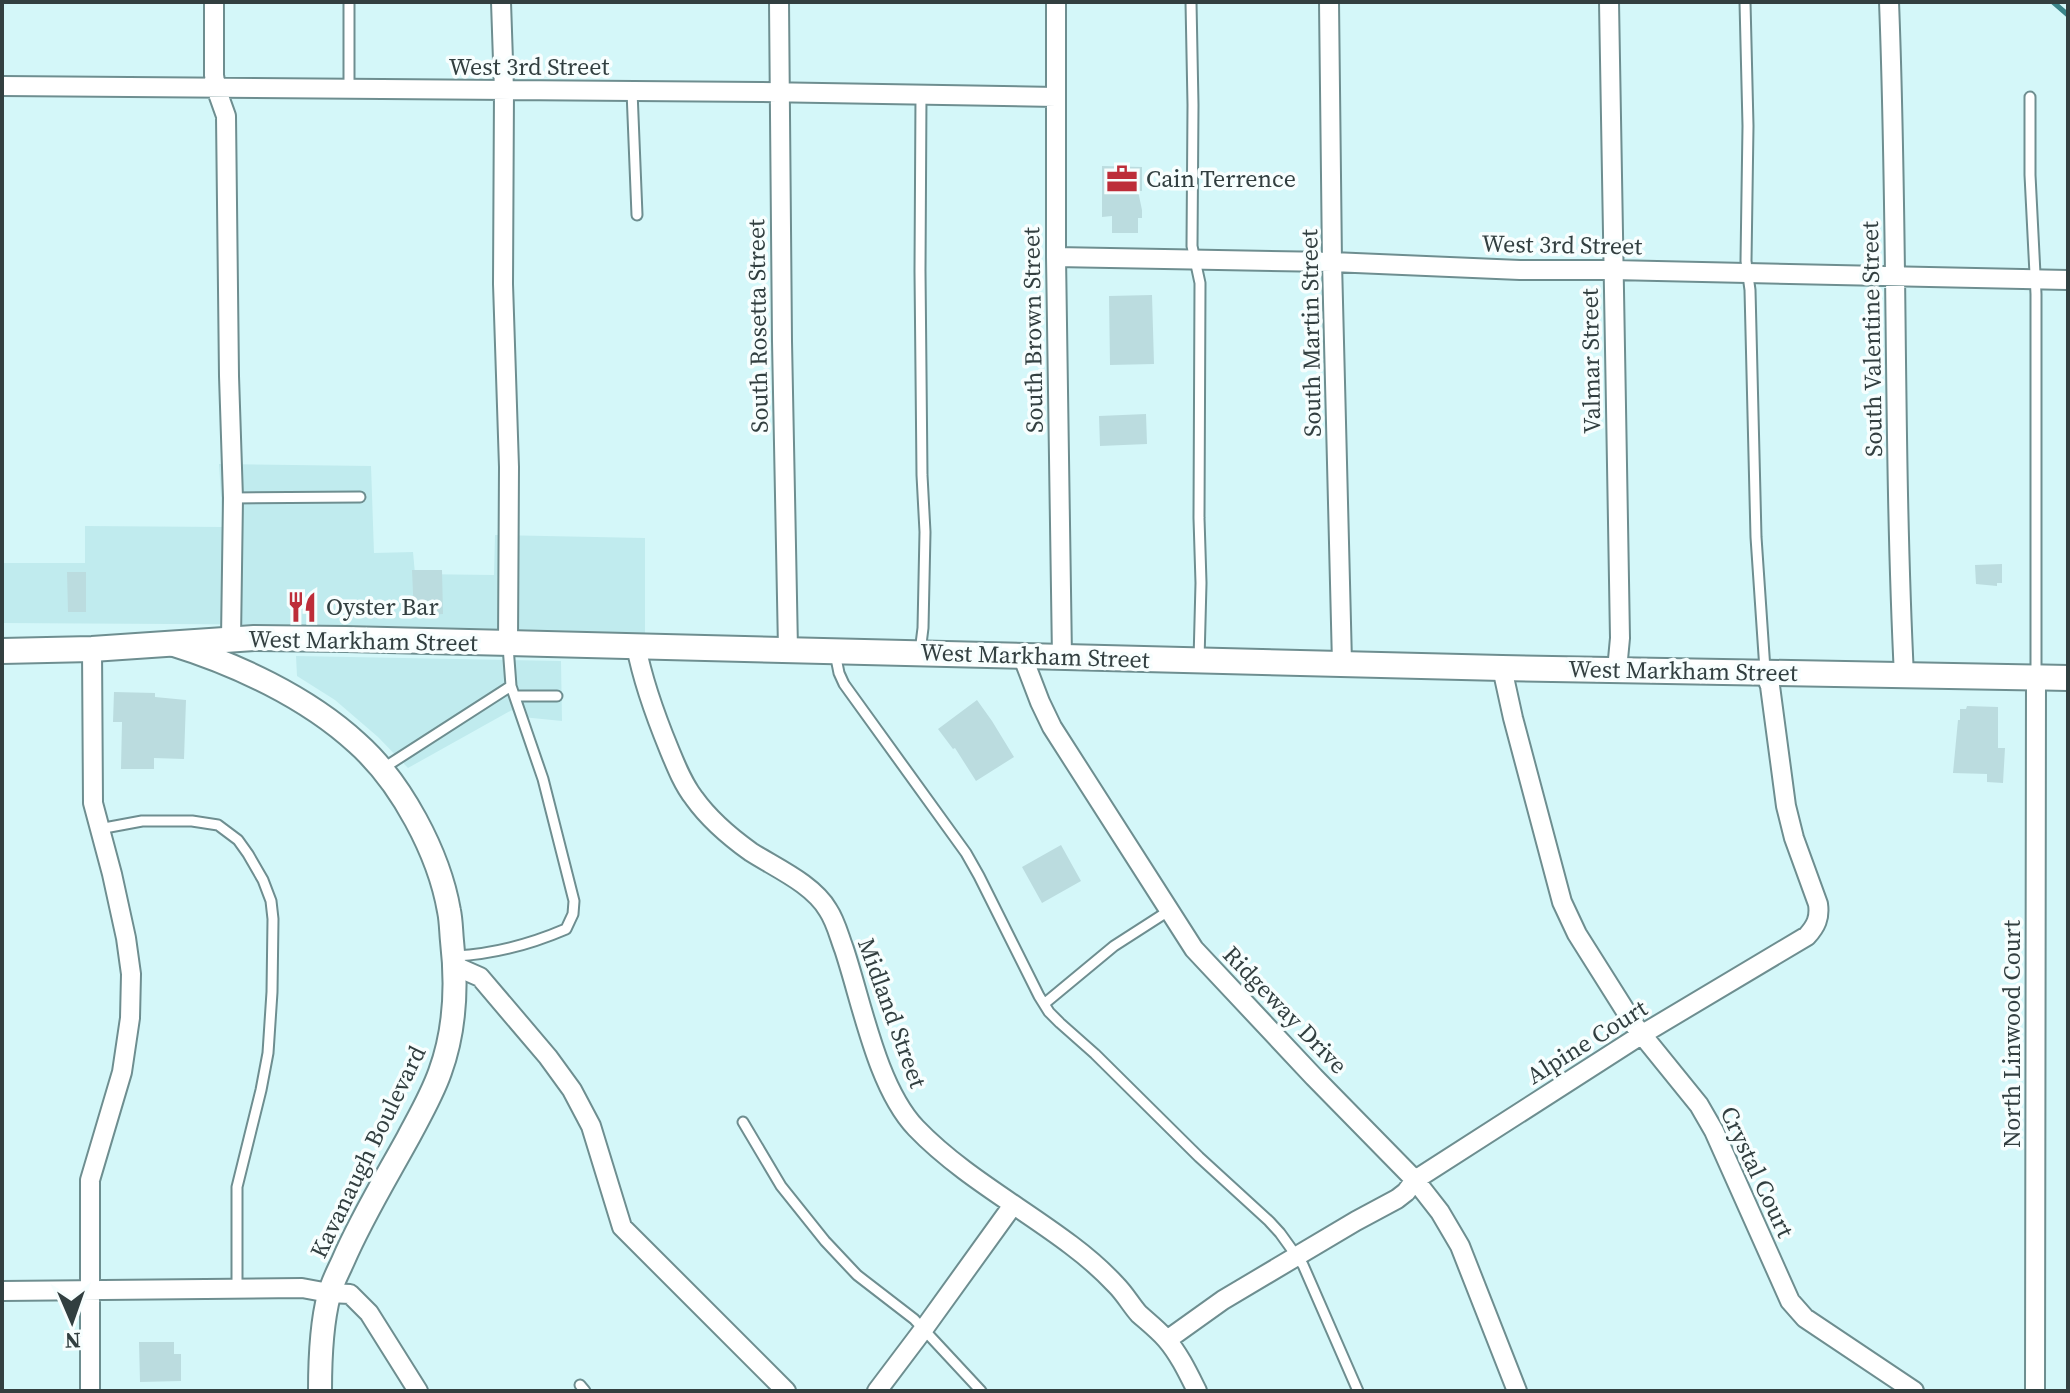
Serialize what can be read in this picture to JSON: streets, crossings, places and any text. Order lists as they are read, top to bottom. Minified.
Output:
{"streets":{"main road":["West Markham Street"],"street":["West 3rd Street","South Rosetta Street","South Brown Street","South Martin Street","South Valentine Street","Valmar Street","Ridgeway Drive","Midland Street","North Linwood Court","Alpine Court","Kavanaugh Boulevard","Crystal Court"]},"crossings":[["West 3rd Street","South Rosetta Street"],["West 3rd Street","South Brown Street"],["West 3rd Street","South Martin Street"],["West 3rd Street","South Valentine Street"],["West 3rd Street","Valmar Street"],["South Rosetta Street","West Markham Street"],["South Brown Street","West Markham Street"],["South Martin Street","West Markham Street"],["South Valentine Street","West Markham Street"],["Valmar Street","West Markham Street"],["West Markham Street","Ridgeway Drive"],["West Markham Street","Midland Street"],["West Markham Street","North Linwood Court"],["West Markham Street","Alpine Court"],["West Markham Street","Kavanaugh Boulevard"],["West Markham Street","Crystal Court"],["Ridgeway Drive","Alpine Court"],["Midland Street","Alpine Court"],["Alpine Court","Crystal Court"]],"places":{"office":["Cain Terrence"],"restaurant":["Oyster Bar"]},"north":"bottom"}
